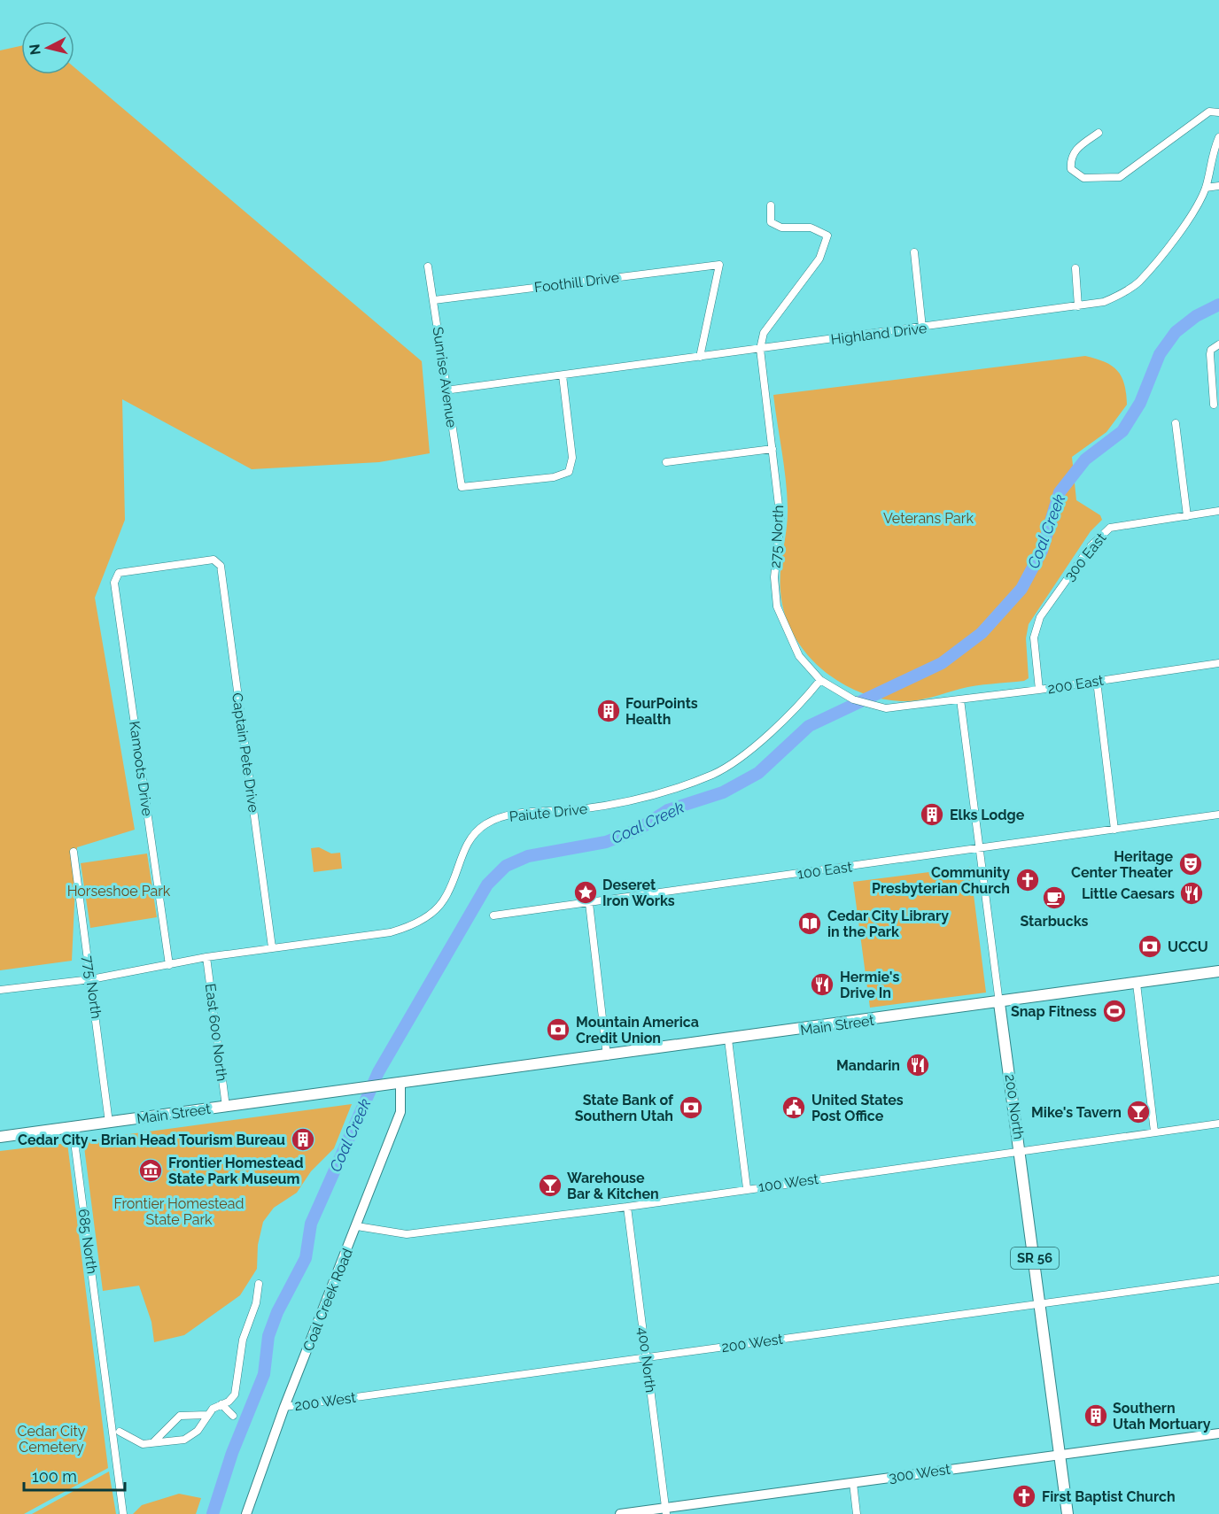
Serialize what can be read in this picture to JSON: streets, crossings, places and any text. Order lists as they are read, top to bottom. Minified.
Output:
{"streets":{"main road":["Main Street","200 North","SR 56"],"street":["Foothill Drive","Highland Drive","Sunrise Avenue","275 North","300 East","200 East","Captain Pete Drive","Kamoots Drive","Paiute Drive","100 East","775 North","East 600 North","100 West","685 North","Coal Creek Road","200 West","400 North","300 West"]},"crossings":[["Foothill Drive","Highland Drive"],["Foothill Drive","Sunrise Avenue"],["Highland Drive","Sunrise Avenue"],["Highland Drive","275 North"],["275 North","200 East"],["275 North","Paiute Drive"],["300 East","200 East"],["200 East","200 North"],["Captain Pete Drive","Kamoots Drive"],["Captain Pete Drive","Paiute Drive"],["Kamoots Drive","Paiute Drive"],["Paiute Drive","775 North"],["Paiute Drive","East 600 North"],["100 East","200 North"],["775 North","Main Street"],["Main Street","East 600 North"],["Main Street","200 North"],["Main Street","685 North"],["Main Street","Coal Creek Road"],["200 North","100 West"],["200 North","200 West"],["200 North","300 West"],["100 West","Coal Creek Road"],["100 West","400 North"],["Coal Creek Road","200 West"],["200 West","400 North"],["400 North","300 West"]],"water":["Coal Creek"],"parks":["Veterans Park","Horseshoe Park","Frontier Homestead State Park","Cedar City Cemetery"],"places":{"building":["FourPoints Health","Elks Lodge","Cedar City - Brian Head Tourism Bureau","Southern Utah Mortuary"],"theatre":["Heritage Center Theater"],"church":["Community Presbyterian Church","First Baptist Church"],"place":["Deseret Iron Works"],"restaurant":["Little Caesars","Hermie's Drive In","Mandarin"],"cafe":["Starbucks"],"library":["Cedar City Library in the Park"],"bank":["UCCU","Mountain America Credit Union","State Bank of Southern Utah"],"sports":["Snap Fitness"],"public building":["United States Post Office"],"bar":["Mike's Tavern","Warehouse Bar & Kitchen"],"museum":["Frontier Homestead State Park Museum"]},"scale_bar":"100 m","north":"left"}
